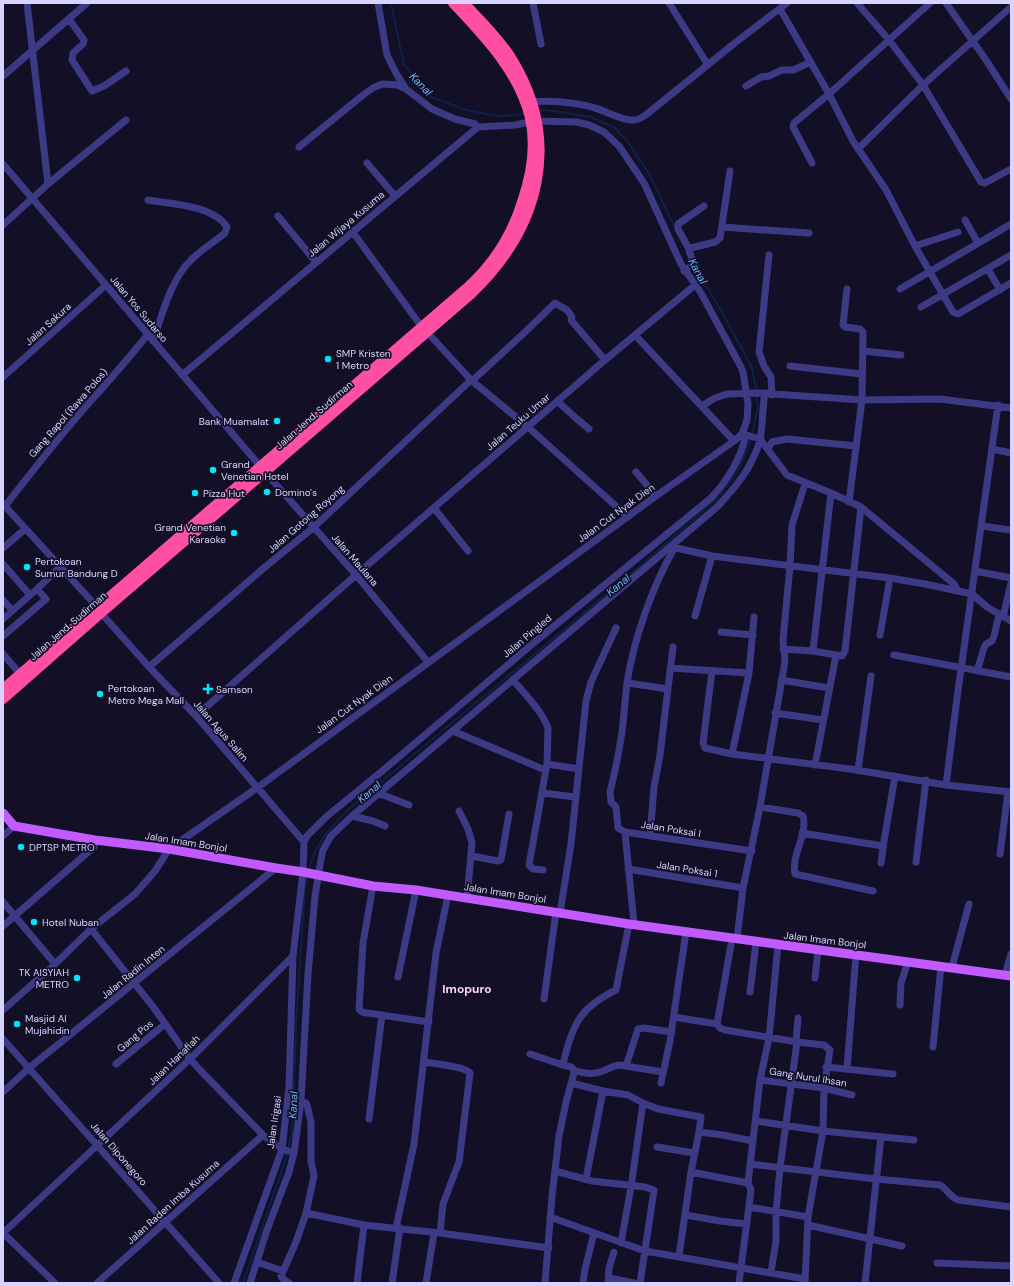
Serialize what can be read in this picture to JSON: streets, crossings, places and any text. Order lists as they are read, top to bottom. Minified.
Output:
{"streets":{"highway":["Jalan Jend. Sudirman"],"main road":["Jalan Imam Bonjol"],"street":["Jalan Wijaya Kusuma","Jalan Yos Sudarso","Jalan Sakura","Gang Rapol (Rawa Polos)","Jalan Teuku Umar","Jalan Cut Nyak Dien","Jalan Gotong Royong","Jalan Maulana","Jalan Pingled","Jalan Agus Salim","Jalan Poksai I","Jalan Poksai 1","Jalan Radin Inten","Gang Pos","Jalan Hanafiah","Gang Nurul Ihsan","Jalan Irigasi","Jalan Diponegoro","Jalan Raden Imba Kusuma"]},"crossings":[["Jalan Wijaya Kusuma","Jalan Yos Sudarso"],["Jalan Yos Sudarso","Jalan Sakura"],["Jalan Yos Sudarso","Gang Rapol (Rawa Polos)"],["Jalan Yos Sudarso","Jalan Jend. Sudirman"],["Jalan Yos Sudarso","Jalan Maulana"],["Gang Rapol (Rawa Polos)","Jalan Agus Salim"],["Jalan Jend. Sudirman","Jalan Maulana"],["Jalan Jend. Sudirman","Jalan Agus Salim"],["Jalan Teuku Umar","Jalan Gotong Royong"],["Jalan Teuku Umar","Jalan Maulana"],["Jalan Teuku Umar","Jalan Agus Salim"],["Jalan Cut Nyak Dien","Jalan Maulana"],["Jalan Cut Nyak Dien","Jalan Pingled"],["Jalan Cut Nyak Dien","Jalan Agus Salim"],["Jalan Cut Nyak Dien","Jalan Imam Bonjol"],["Jalan Gotong Royong","Jalan Maulana"],["Jalan Gotong Royong","Jalan Agus Salim"],["Jalan Pingled","Jalan Agus Salim"],["Jalan Poksai I","Jalan Imam Bonjol"],["Jalan Poksai I","Jalan Poksai 1"],["Jalan Imam Bonjol","Jalan Radin Inten"],["Jalan Radin Inten","Jalan Diponegoro"],["Jalan Hanafiah","Jalan Irigasi"],["Jalan Hanafiah","Jalan Diponegoro"],["Jalan Diponegoro","Jalan Raden Imba Kusuma"]],"districts":["Imopuro"],"water":["Kanal"],"places":{"other":["SMP Kristen 1 Metro","Bank Muamalat","Grand Venetian Hotel","Domino's","Pizza Hut","Grand Venetian Karaoke","Pertokoan Sumur Bandung D","Pertokoan Metro Mega Mall","DPTSP METRO","Hotel Nuban","TK AISYIAH METRO","Masjid Al Mujahidin"],"health":["Samson"]}}
